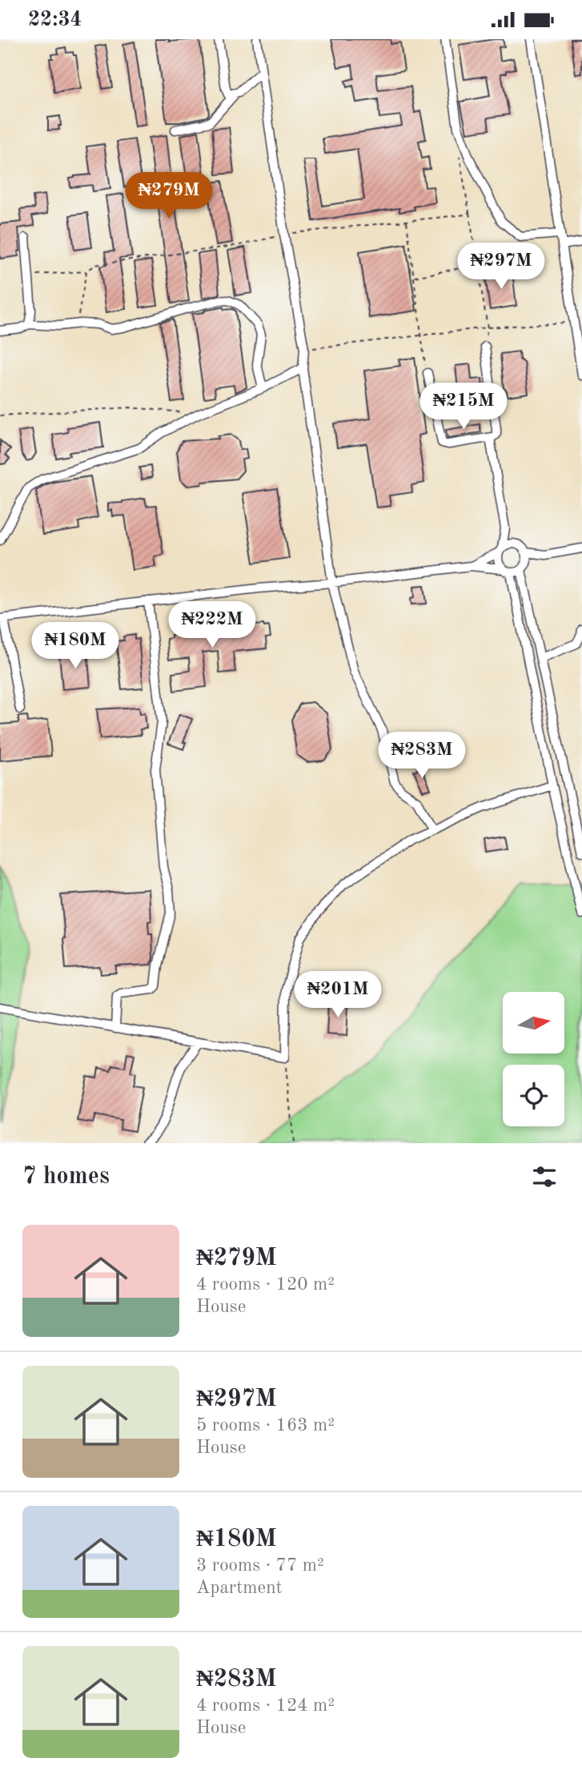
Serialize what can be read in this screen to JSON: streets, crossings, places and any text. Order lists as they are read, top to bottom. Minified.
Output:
{"north":"right","page":{"status":"22:34","price":["₦279M","₦297M","₦215M","₦222M","₦180M","₦283M","₦201M"],"heading":"7 homes","list":[{"name":"₦279M","note":"4 rooms · 120 m² · House"},{"name":"₦297M","note":"5 rooms · 163 m² · House"},{"name":"₦180M","note":"3 rooms · 77 m² · Apartment"},{"name":"₦283M","note":"4 rooms · 124 m² · House"}]}}
